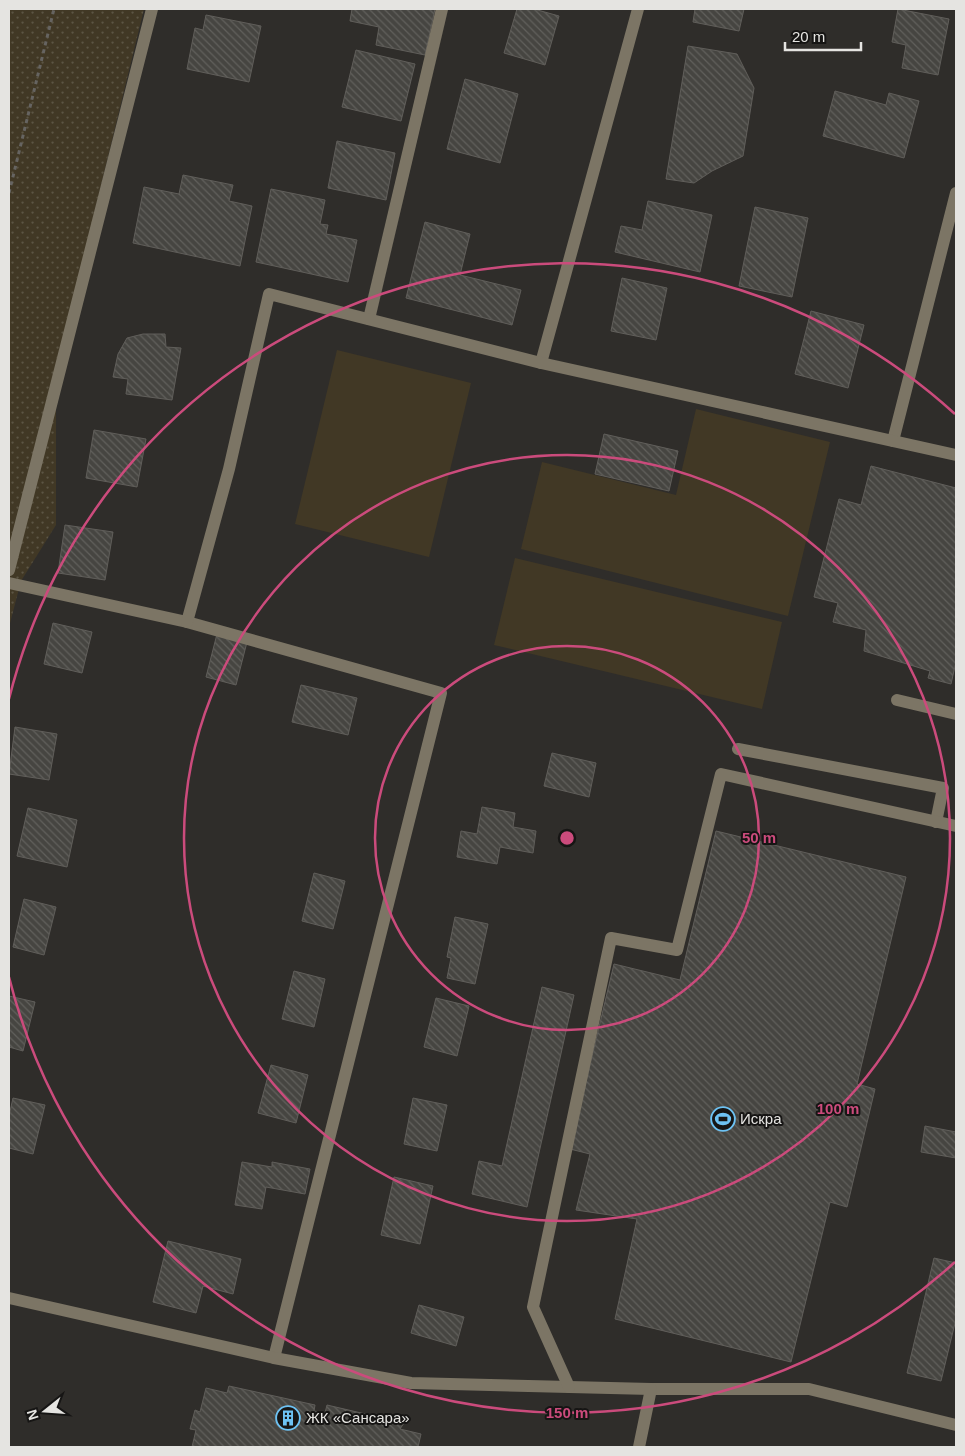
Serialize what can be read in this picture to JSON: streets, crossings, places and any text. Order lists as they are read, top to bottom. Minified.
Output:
{"places":{"sports":["Искра"],"building":["ЖК «Сансара»"]},"scale_bar":"20 m","north":"left","rings":["50 m","100 m","150 m"]}
